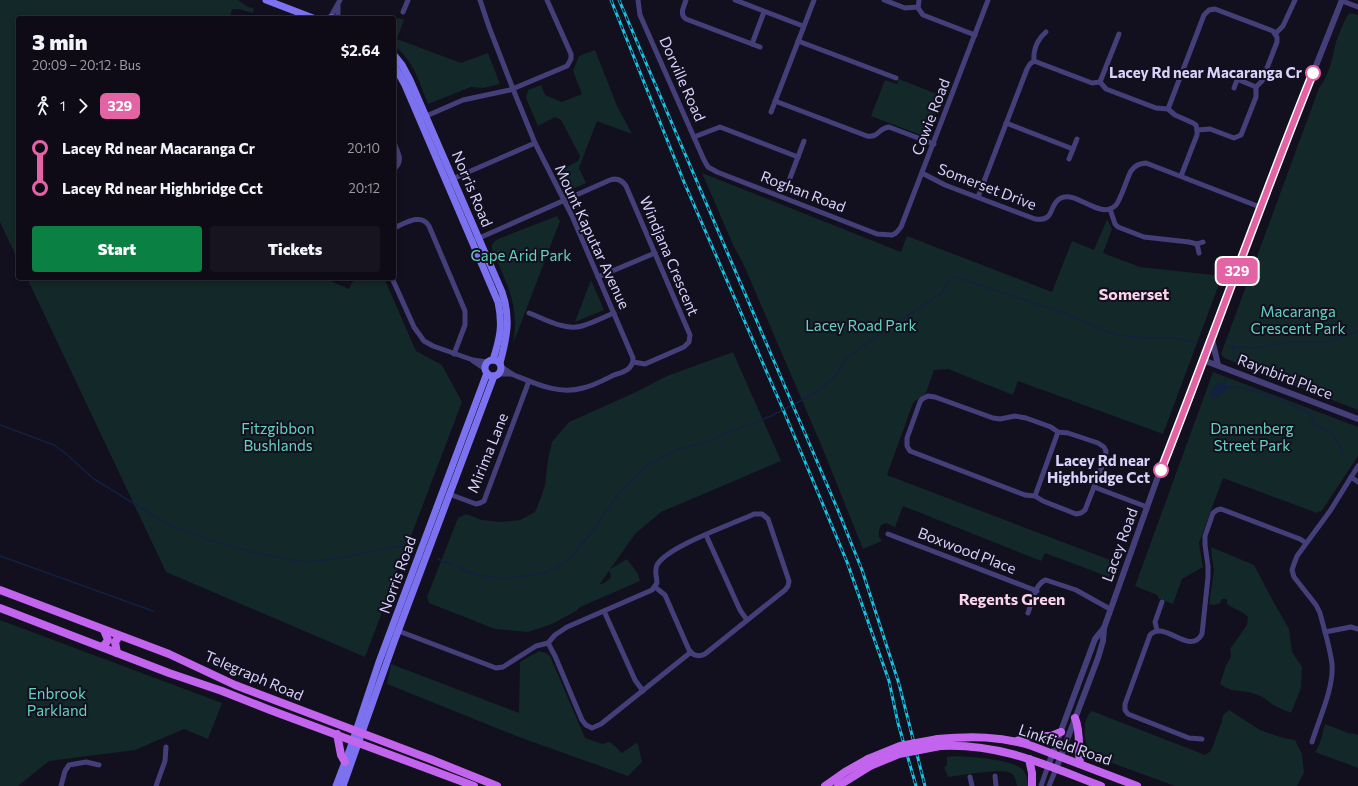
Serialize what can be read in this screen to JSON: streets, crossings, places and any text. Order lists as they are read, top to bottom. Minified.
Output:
{"streets":{"main road":["Norris Road","Telegraph Road","Linkfield Road"],"street":["Dorville Road","Cowie Road","Somerset Drive","Roghan Road","Mount Kaputar Avenue","Windjana Crescent","Raynbird Place","Mirima Lane","Lacey Road","Boxwood Place"]},"crossings":[["Dorville Road","Roghan Road"],["Cowie Road","Somerset Drive"],["Cowie Road","Roghan Road"],["Norris Road","Mirima Lane"],["Norris Road","Telegraph Road"],["Mount Kaputar Avenue","Windjana Crescent"],["Raynbird Place","Lacey Road"],["Lacey Road","Linkfield Road"]],"districts":["Somerset","Regents Green"],"parks":["Cape Arid Park","Macaranga Crescent Park","Lacey Road Park","Fitzgibbon Bushlands","Dannenberg Street Park","Enbrook Parkland"],"places":["Lacey Rd near Macaranga Cr","Lacey Rd near Highbridge Cct"],"lines":["bus line 329"],"page":{"on_map":"329","heading":["3 min","20:09 – 20:12 · Bus","$2.64"],"legs":["1","329"],"list":[{"name":"Lacey Rd near Macaranga Cr","value":"20:10"},{"name":"Lacey Rd near Highbridge Cct","value":"20:12"}],"buttons":["Start","Tickets"]}}
